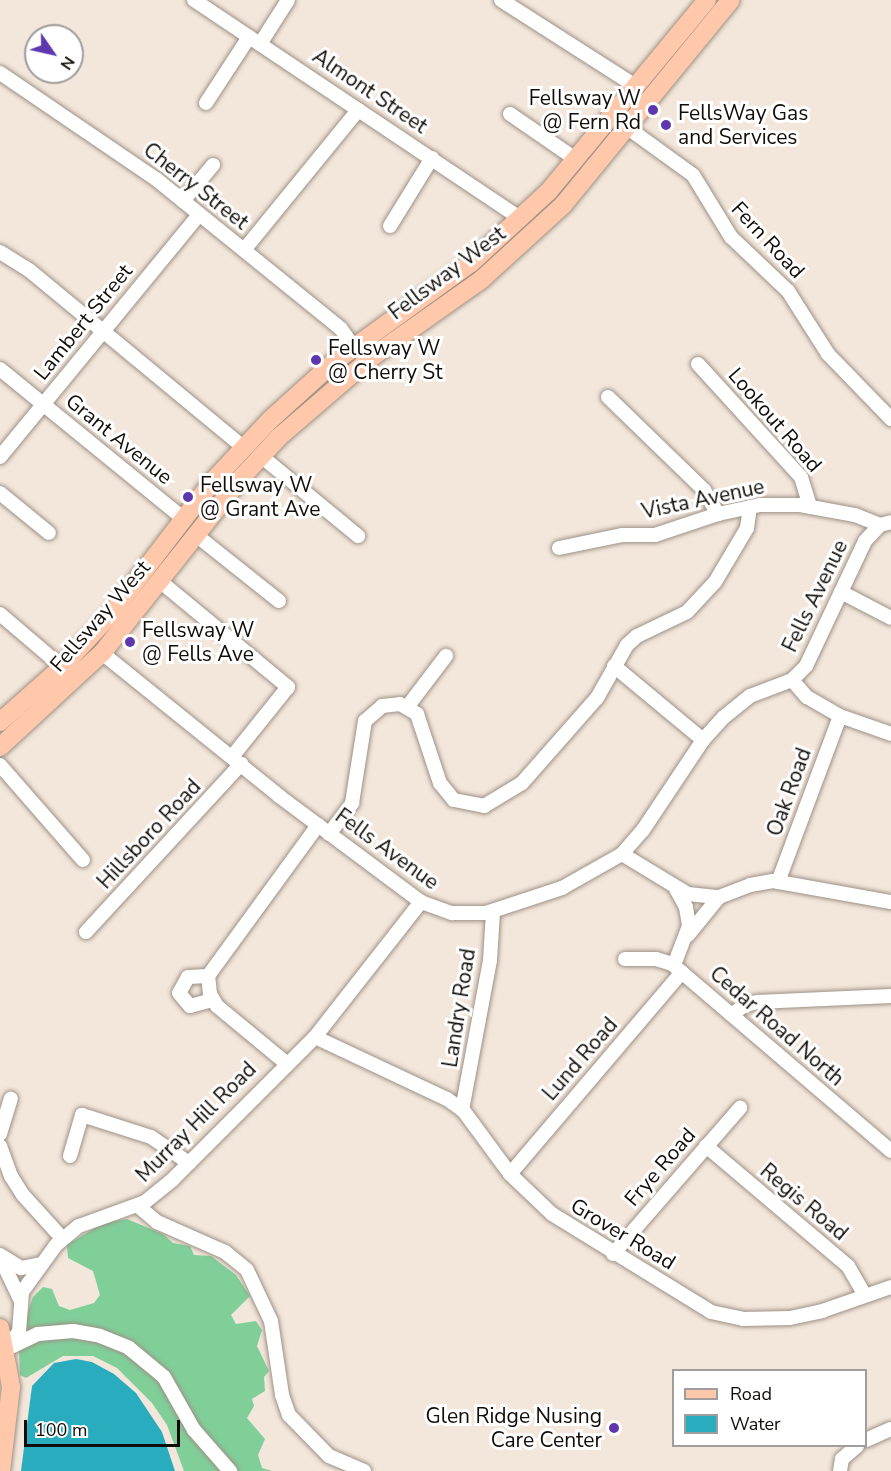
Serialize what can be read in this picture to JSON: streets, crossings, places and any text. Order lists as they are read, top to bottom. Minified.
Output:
{"streets":{"main road":["Fellsway West"],"street":["Almont Street","Cherry Street","Fern Road","Lambert Street","Lookout Road","Grant Avenue","Vista Avenue","Fells Avenue","Oak Road","Hillsboro Road","Landry Road","Cedar Road North","Lund Road","Murray Hill Road","Frye Road","Regis Road","Grover Road"]},"crossings":[["Almont Street","Fellsway West"],["Cherry Street","Fellsway West"],["Cherry Street","Lambert Street"],["Fern Road","Fellsway West"],["Fellsway West","Grant Avenue"],["Fellsway West","Fells Avenue"],["Fellsway West","Hillsboro Road"],["Lambert Street","Grant Avenue"],["Lookout Road","Vista Avenue"],["Vista Avenue","Fells Avenue"],["Fells Avenue","Hillsboro Road"],["Fells Avenue","Landry Road"],["Fells Avenue","Murray Hill Road"],["Landry Road","Grover Road"],["Cedar Road North","Lund Road"],["Lund Road","Grover Road"],["Murray Hill Road","Grover Road"],["Frye Road","Regis Road"],["Frye Road","Grover Road"],["Regis Road","Grover Road"]],"places":["Fellsway W @ Fern Rd","FellsWay Gas and Services","Fellsway W @ Cherry St","Fellsway W @ Grant Ave","Fellsway W @ Fells Ave","Glen Ridge Nusing Care Center"],"legend":["Road","Water"],"scale_bar":"100 m","north":"bottom right"}
